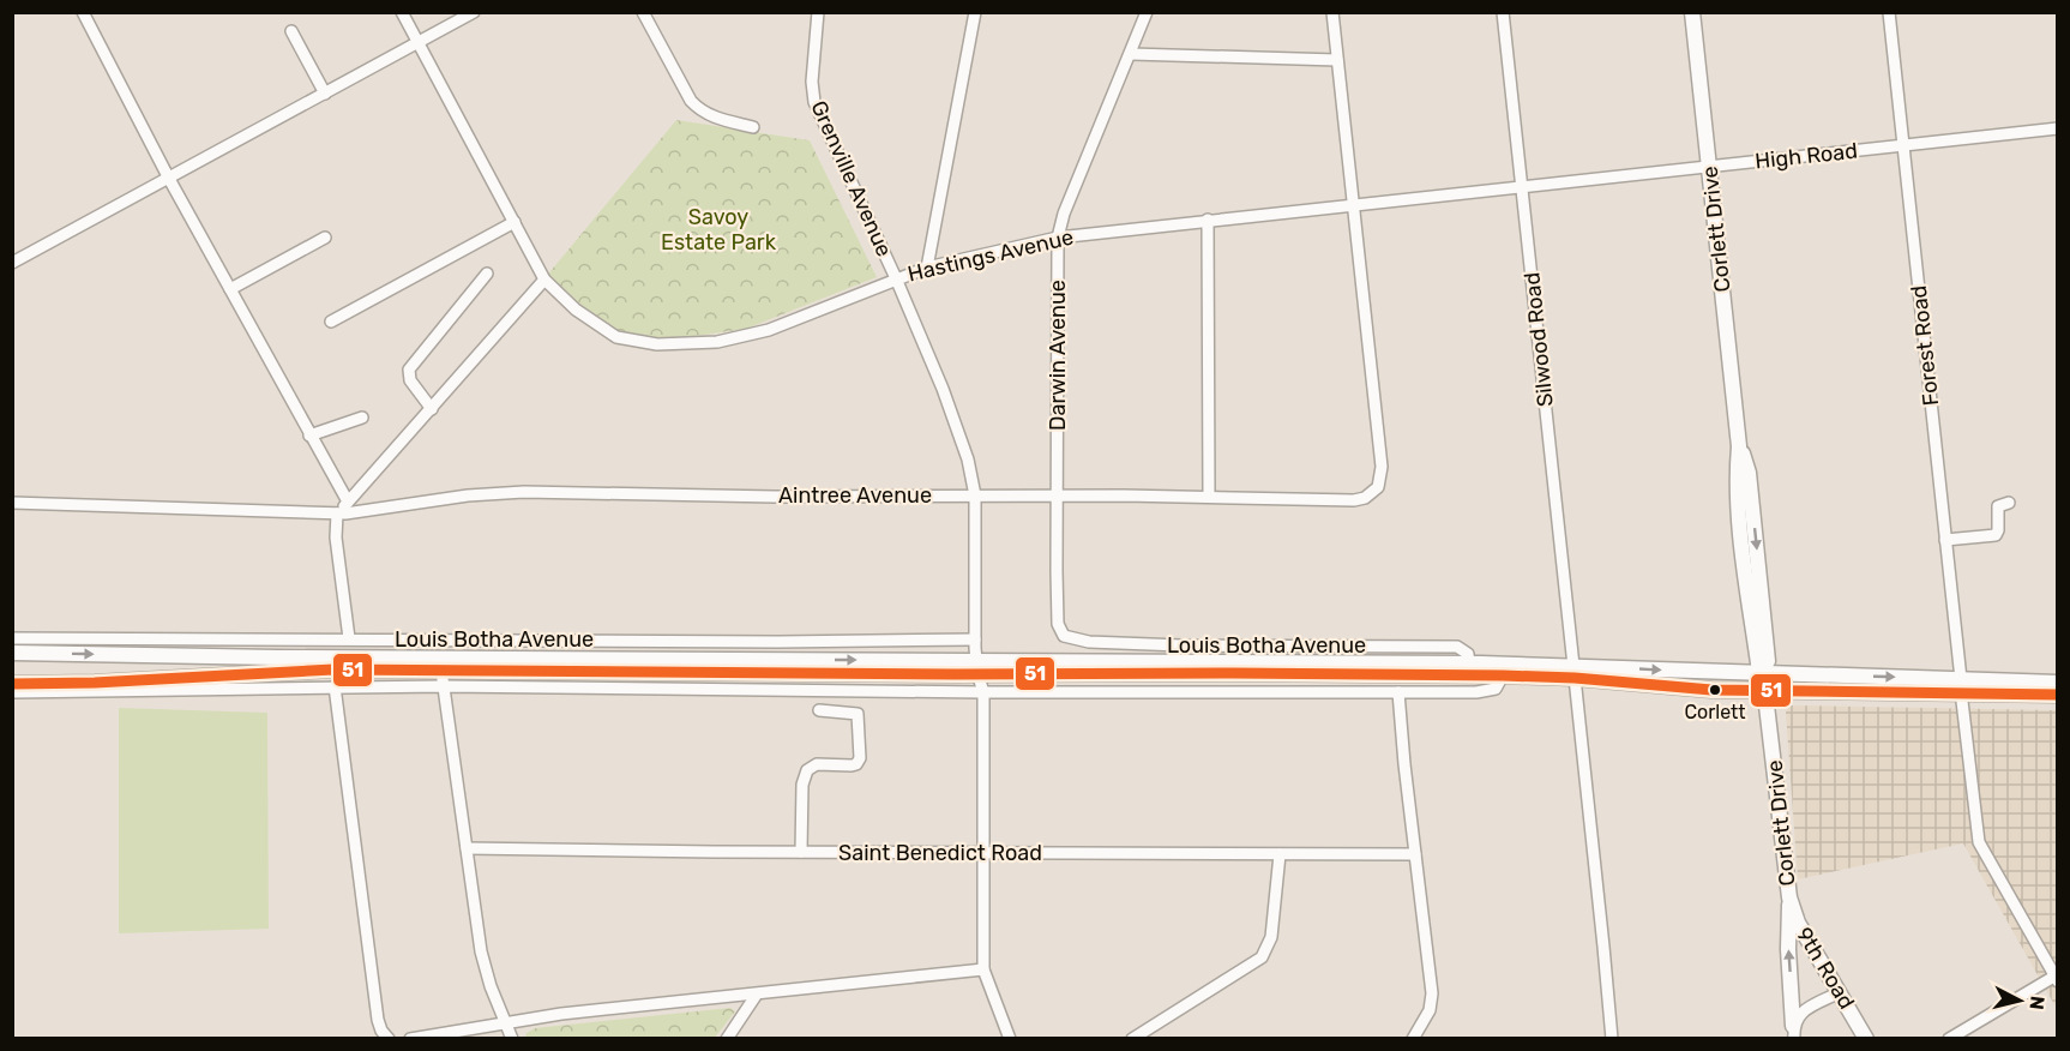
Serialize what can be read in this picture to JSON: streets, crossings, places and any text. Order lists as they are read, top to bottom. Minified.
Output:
{"streets":{"main road":["Corlett Drive","Louis Botha Avenue","9th Road"],"street":["High Road","Grenville Avenue","Hastings Avenue","Silwood Road","Forest Road","Darwin Avenue","Aintree Avenue","Saint Benedict Road"]},"crossings":[["High Road","Corlett Drive"],["High Road","Hastings Avenue"],["High Road","Silwood Road"],["High Road","Forest Road"],["Grenville Avenue","Hastings Avenue"],["Grenville Avenue","Aintree Avenue"],["Grenville Avenue","Louis Botha Avenue"],["Grenville Avenue","Saint Benedict Road"],["Corlett Drive","Louis Botha Avenue"],["Corlett Drive","9th Road"],["Hastings Avenue","Darwin Avenue"],["Hastings Avenue","Aintree Avenue"],["Silwood Road","Louis Botha Avenue"],["Forest Road","Louis Botha Avenue"],["Darwin Avenue","Aintree Avenue"],["Darwin Avenue","Louis Botha Avenue"]],"parks":["Savoy Estate Park"],"places":["Corlett"],"lines":["transit line 51"],"north":"right"}
